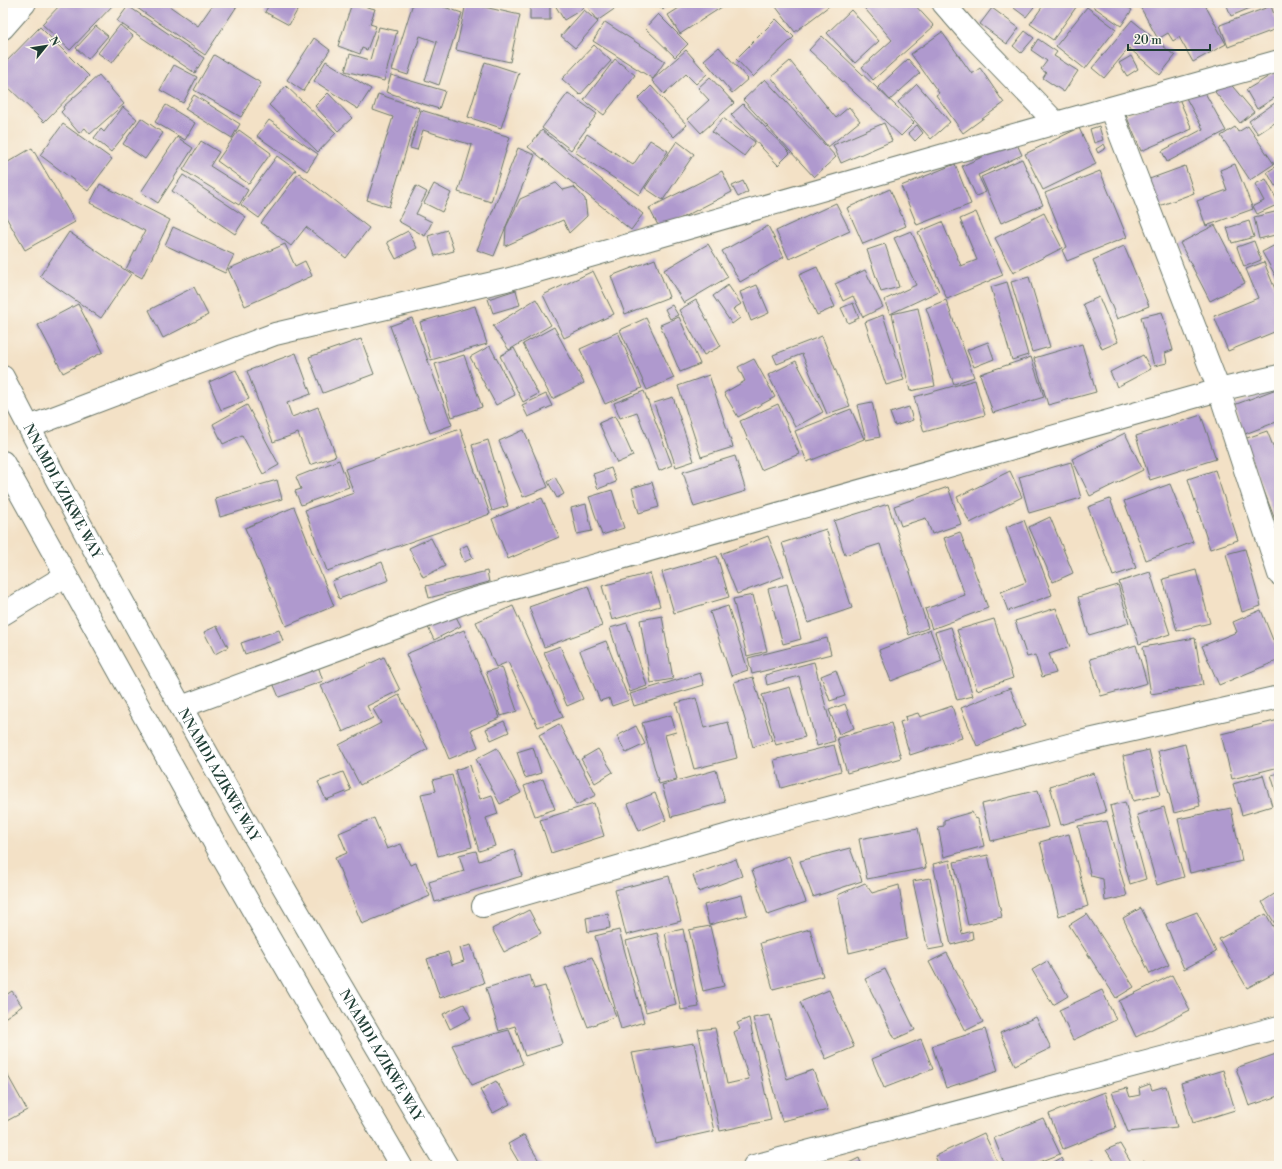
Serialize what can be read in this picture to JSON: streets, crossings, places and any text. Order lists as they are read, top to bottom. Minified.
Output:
{"streets":{"main road":["NNAMDI AZIKWE WAY"]},"scale_bar":"20 m","north":"top right"}
